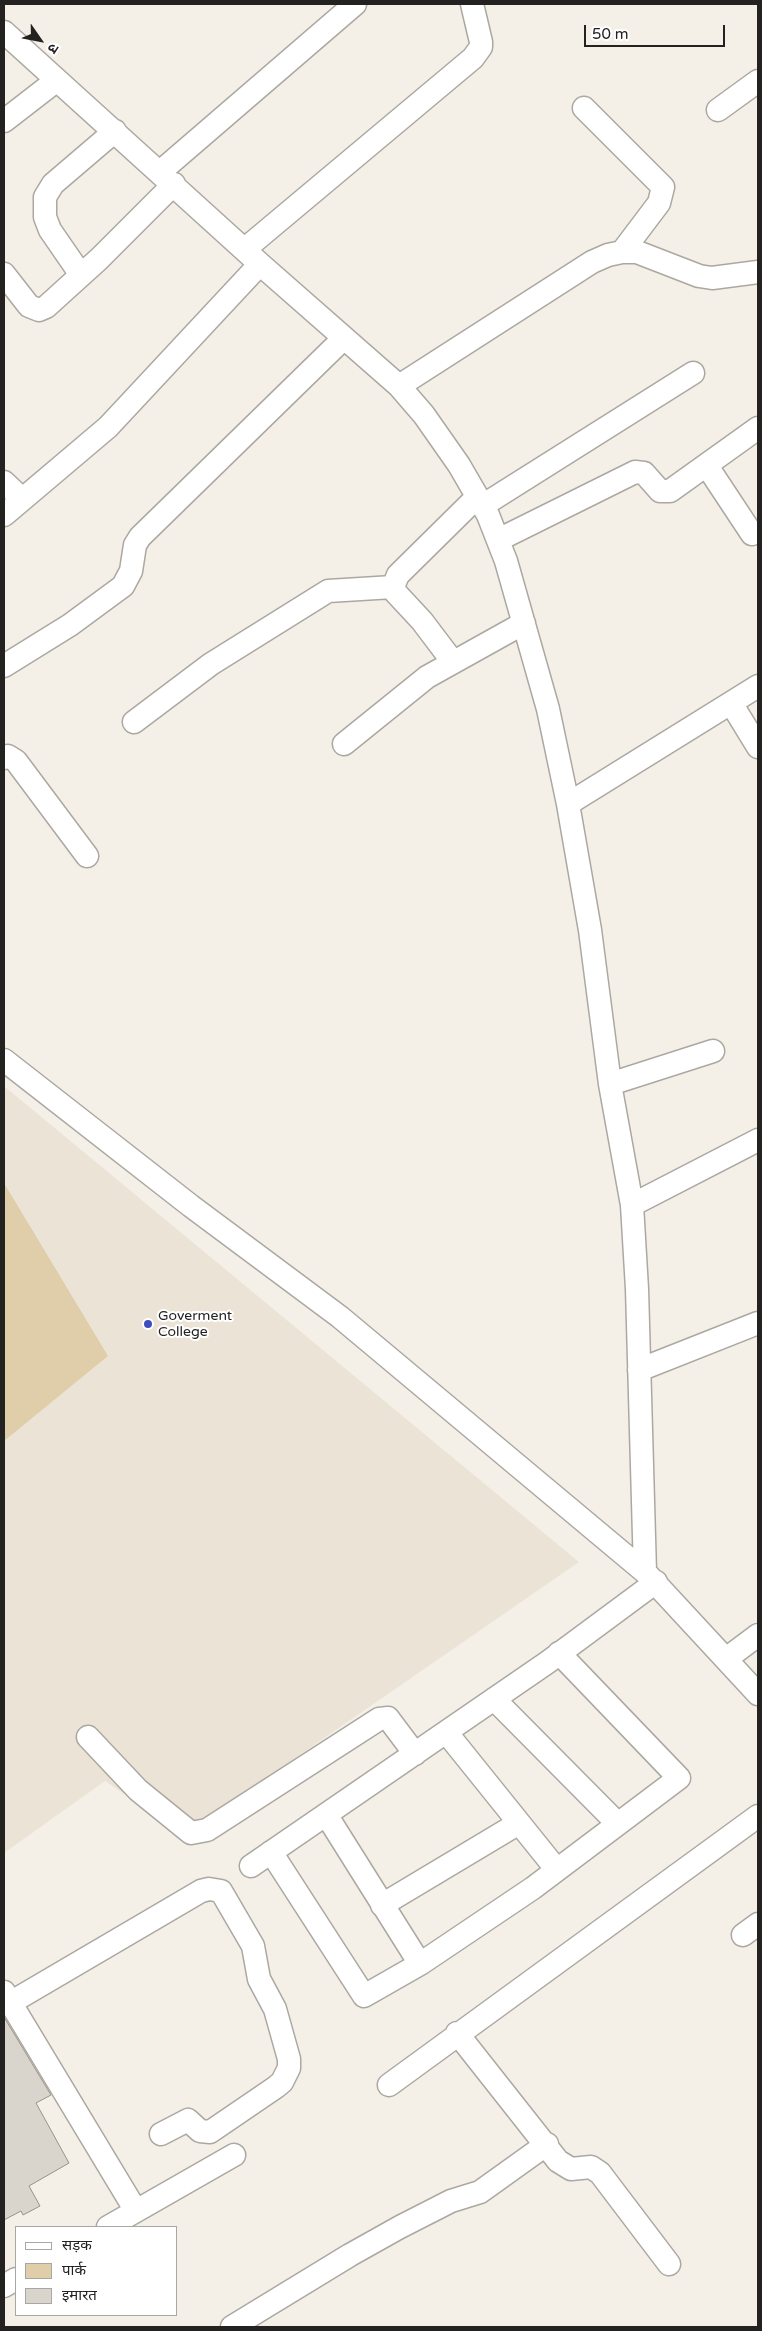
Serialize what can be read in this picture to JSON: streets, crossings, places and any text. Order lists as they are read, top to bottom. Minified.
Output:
{"places":["Goverment College"],"legend":["सड़क","पार्क","इमारत"],"scale_bar":"50 m","north":"bottom right"}
